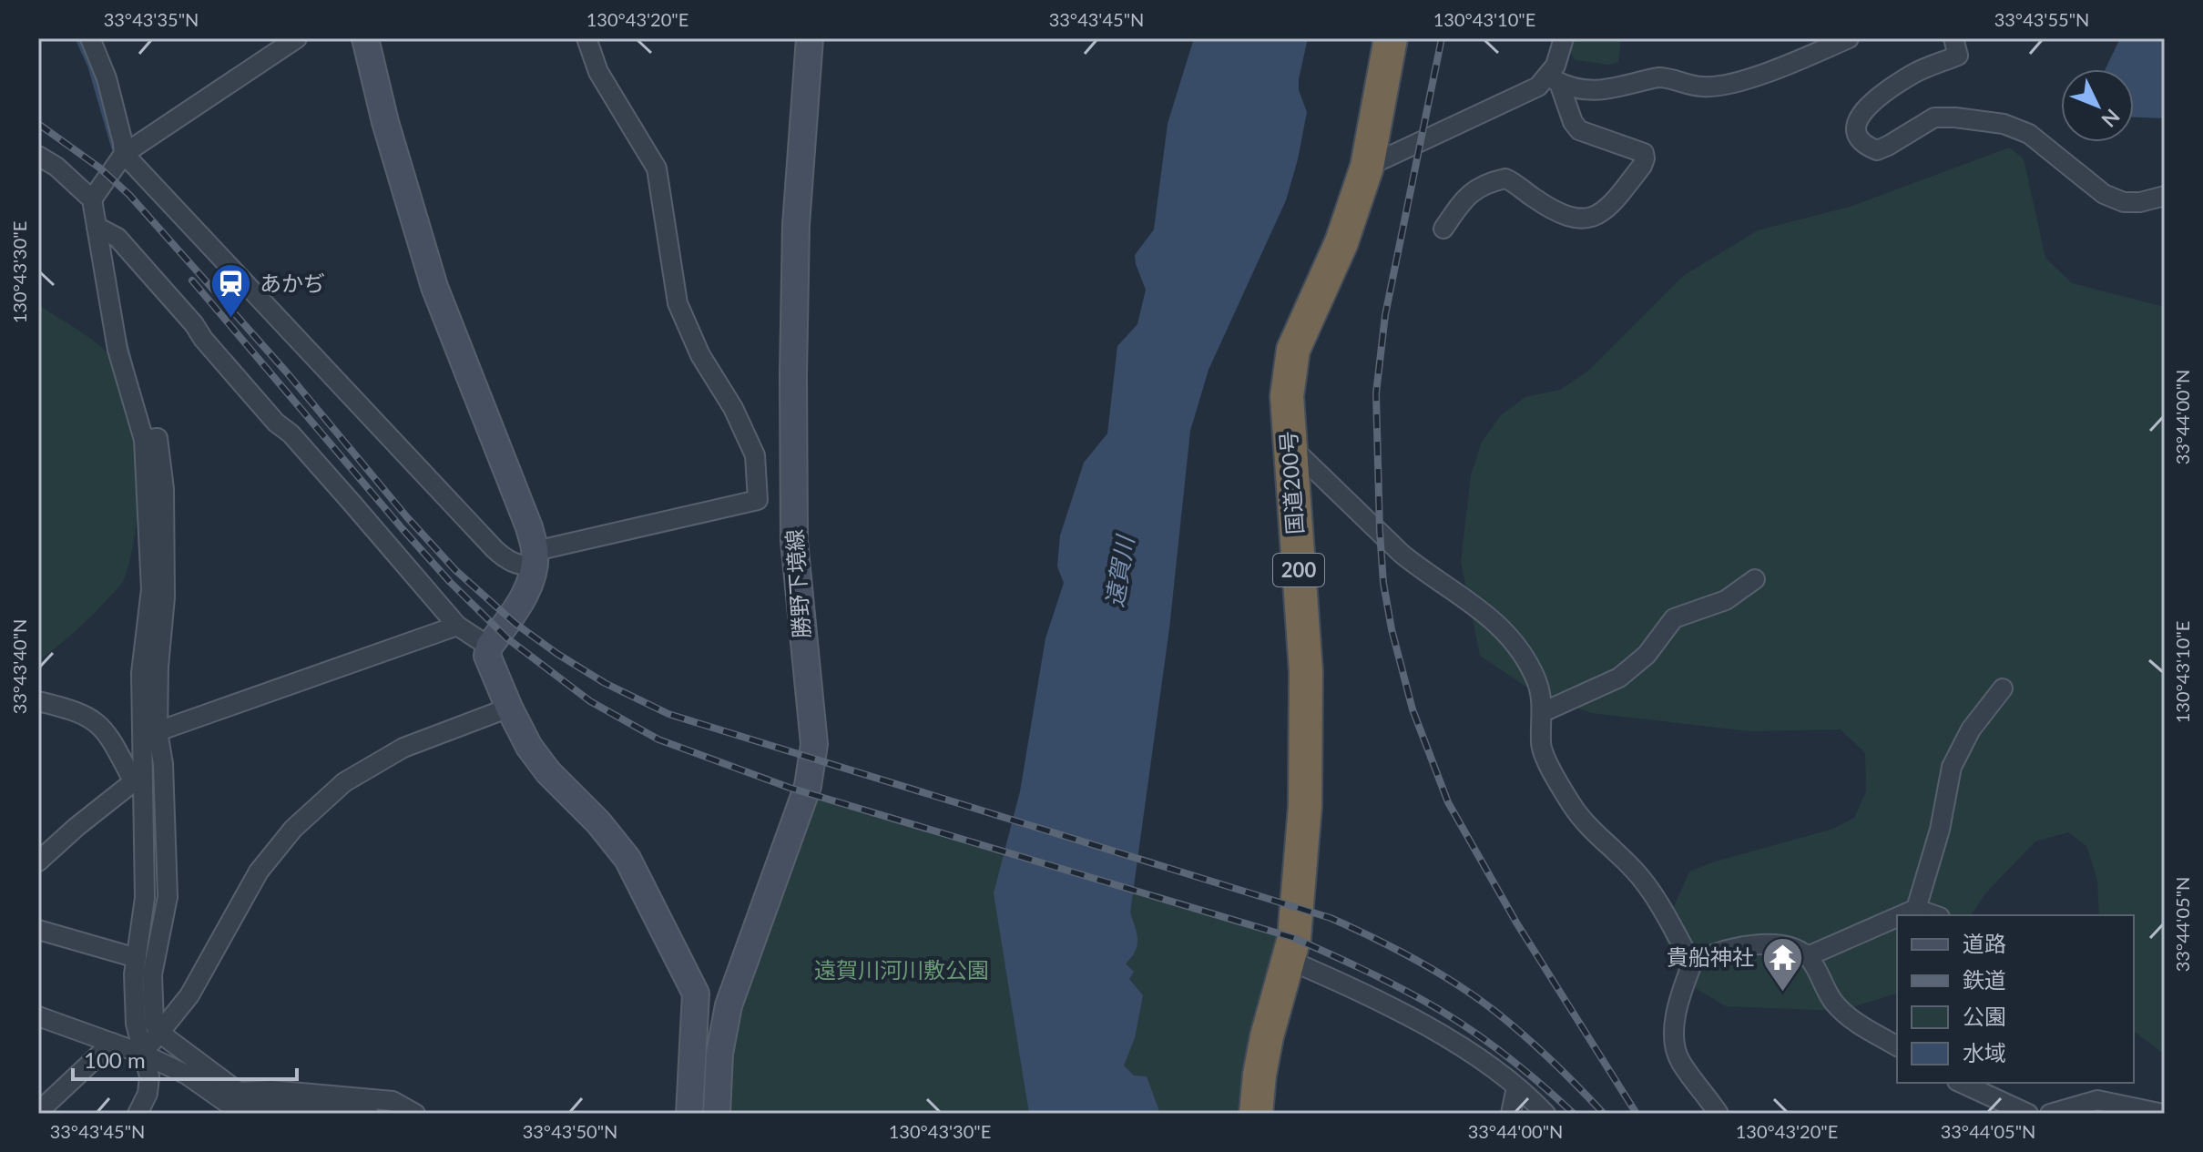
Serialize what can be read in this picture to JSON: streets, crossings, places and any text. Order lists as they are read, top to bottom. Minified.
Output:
{"streets":{"highway":["国道200号","200"],"street":["勝野下境線"]},"water":["遠賀川"],"parks":["遠賀川河川敷公園"],"places":{"station":["あかぢ"],"temple":["貴船神社"]},"legend":["道路","鉄道","公園","水域"],"scale_bar":"100 m","north":"bottom right","coordinates":["33°43'35\"N","130°43'20\"E","33°43'45\"N","130°43'10\"E","33°43'55\"N","130°43'30\"E","33°44'00\"N","33°43'40\"N","33°44'05\"N","33°43'50\"N"]}
